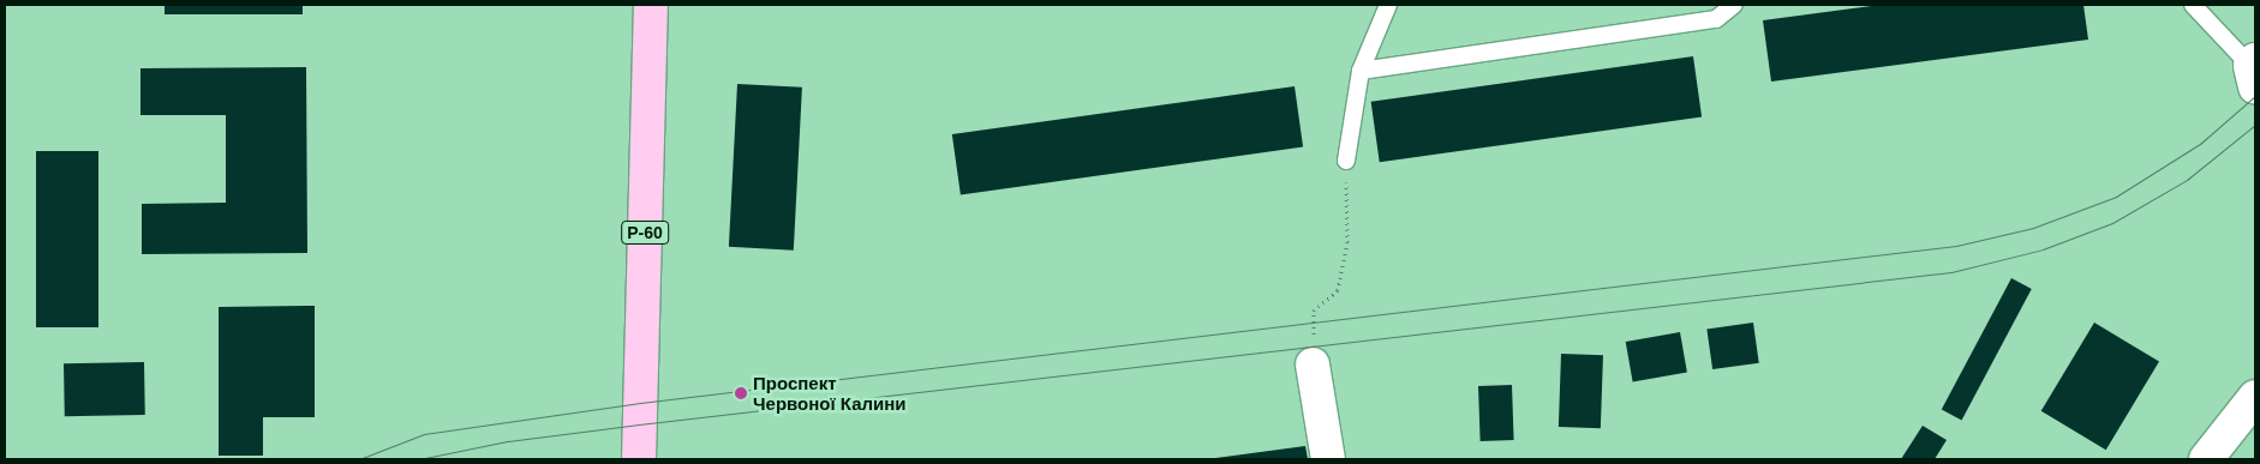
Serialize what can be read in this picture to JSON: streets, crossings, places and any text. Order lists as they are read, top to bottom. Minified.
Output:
{"streets":{"main road":["Р-60"]},"places":["Проспект Червоної Калини"]}
